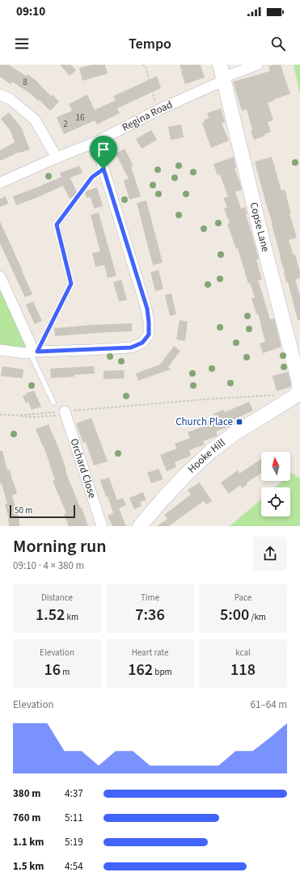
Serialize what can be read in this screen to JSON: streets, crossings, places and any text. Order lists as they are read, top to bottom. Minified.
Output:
{"streets":{"street":["Regina Road","Copse Lane","Hooke Hill","Orchard Close"]},"crossings":[["Regina Road","Copse Lane"],["Copse Lane","Hooke Hill"]],"places":{"transit":["Church Place"]},"house_numbers":["8","16","2"],"scale_bar":"50 m","north":"top","page":{"status":"09:10","header":"Tempo","scale":"50 m","heading":["Morning run","09:10 · 4 × 380 m"],"stats":[["Distance","1.52 km"],["Time","7:36"],["Pace","5:00 /km"],["Elevation","16 m"],["Heart rate","162 bpm"],["kcal","118"]],"chart":["Elevation","61–64 m"],"list":[{"name":"380 m","note":"4:37"},{"name":"760 m","note":"5:11"},{"name":"1.1 km","note":"5:19"},{"name":"1.5 km","note":"4:54"}]}}
